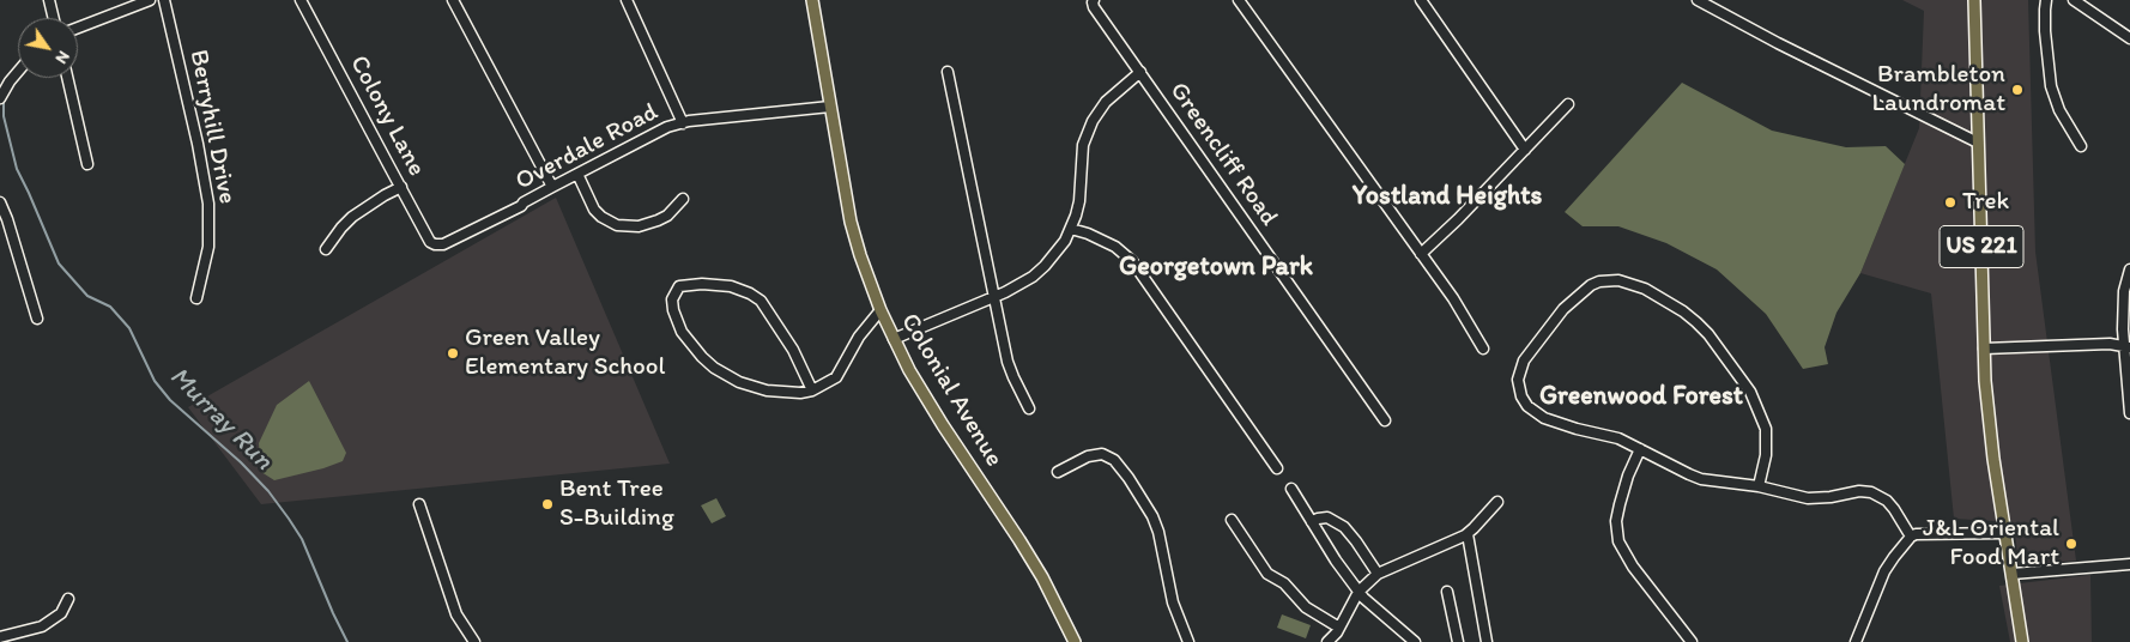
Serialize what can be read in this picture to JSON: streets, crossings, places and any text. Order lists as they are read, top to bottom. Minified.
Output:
{"streets":{"main road":["US 221","Colonial Avenue"],"street":["Colony Lane","Berryhill Drive","Overdale Road","Greencliff Road"]},"crossings":[["Colony Lane","Overdale Road"],["Overdale Road","Colonial Avenue"]],"districts":["Yostland Heights","Georgetown Park","Greenwood Forest"],"water":["Murray Run"],"places":["Brambleton Laundromat","Trek","Green Valley Elementary School","Bent Tree S-Building","J&L Oriental Food Mart"],"north":"bottom right"}
